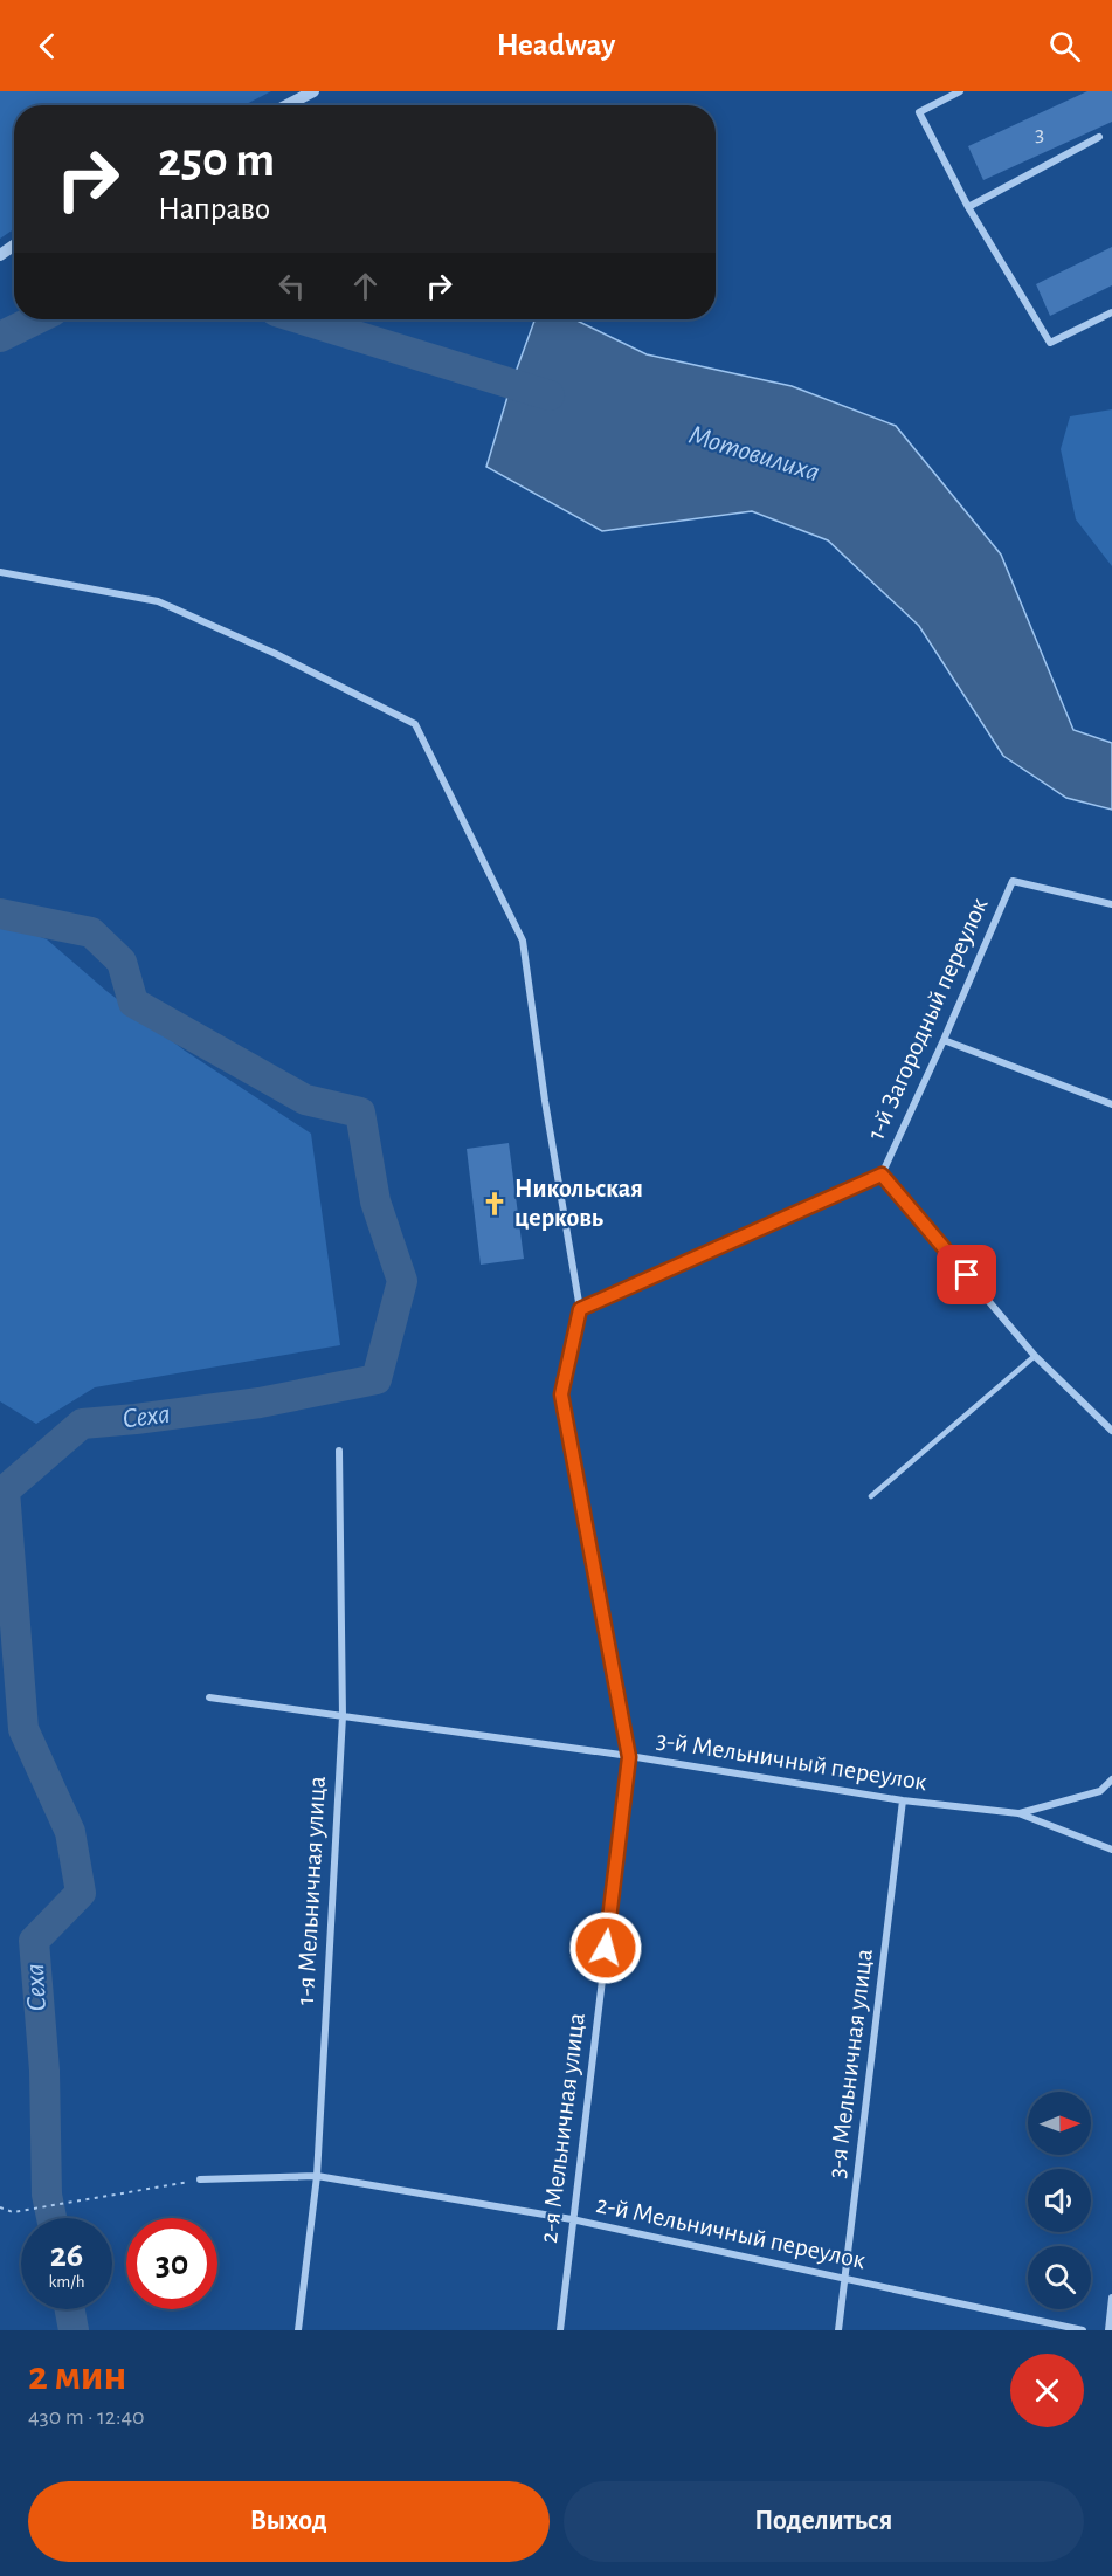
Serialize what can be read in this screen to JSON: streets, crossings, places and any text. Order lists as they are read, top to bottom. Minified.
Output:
{"streets":{"street":["1-й Загородный переулок","3-й Мельничный переулок","1-я Мельничная улица","3-я Мельничная улица","2-я Мельничная улица","2-й Мельничный переулок"]},"crossings":[["3-й Мельничный переулок","1-я Мельничная улица"],["3-й Мельничный переулок","3-я Мельничная улица"],["3-й Мельничный переулок","2-я Мельничная улица"],["1-я Мельничная улица","2-й Мельничный переулок"],["3-я Мельничная улица","2-й Мельничный переулок"],["2-я Мельничная улица","2-й Мельничный переулок"]],"water":["Мотовилиха","Сеха"],"places":{"church":["Никольская церковь"]},"house_numbers":["3"],"north":"right","page":{"header":"Headway","turn":["250 m","Направо"],"speed":"26 km/h","limit":"30","heading":["2 мин","430 m · 12:40"],"buttons":["Выход","Поделиться"]}}
